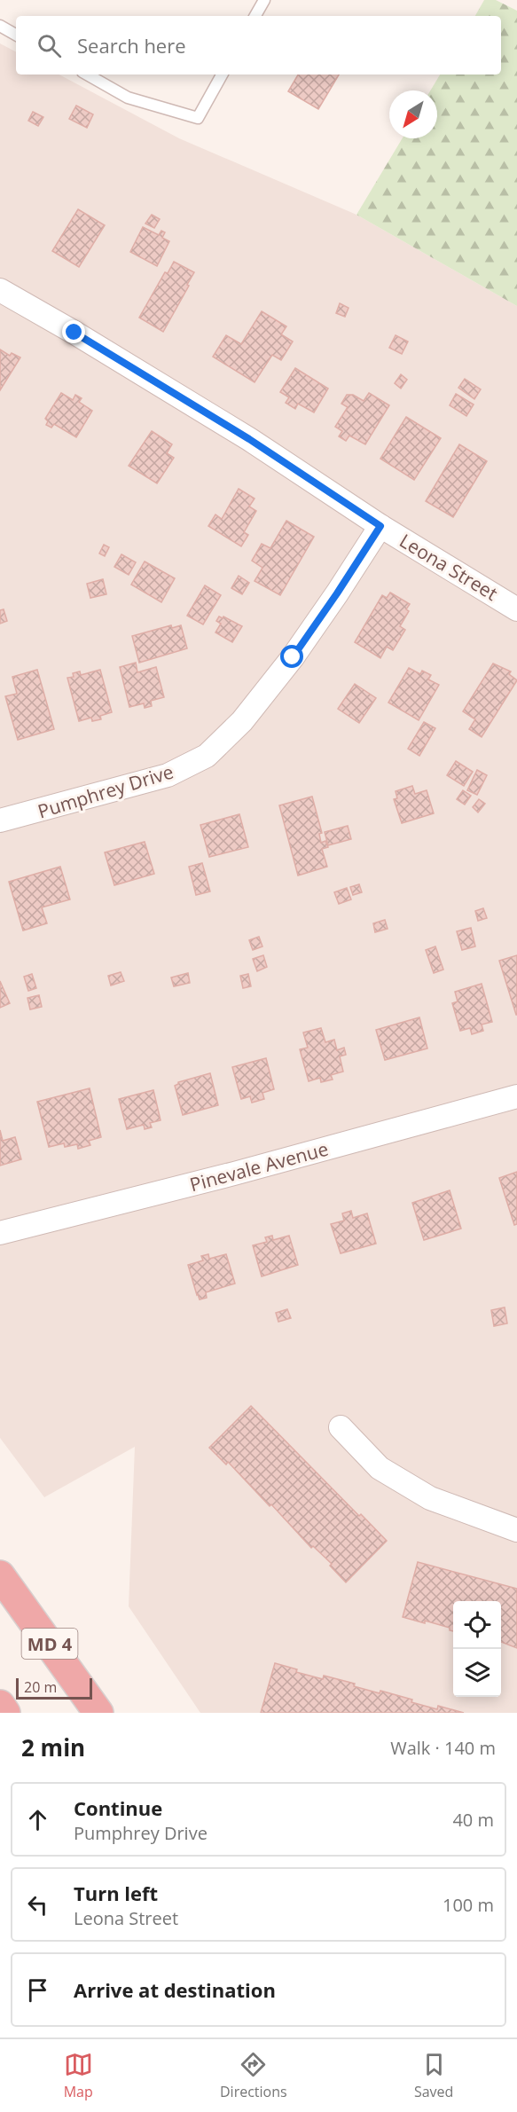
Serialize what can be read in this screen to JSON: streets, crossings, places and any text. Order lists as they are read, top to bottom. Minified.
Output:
{"streets":{"highway":["MD 4"],"street":["Leona Street","Pumphrey Drive","Pinevale Avenue"]},"crossings":[["Leona Street","Pumphrey Drive"]],"scale_bar":"20 m","north":"bottom left","page":{"search":"Search here","scale":"20 m","heading":["2 min","Walk · 140 m"],"list":[["Continue","Pumphrey Drive","40 m"],["Turn left","Leona Street","100 m"],"Arrive at destination"],"nav":["Map","Directions","Saved"]}}
